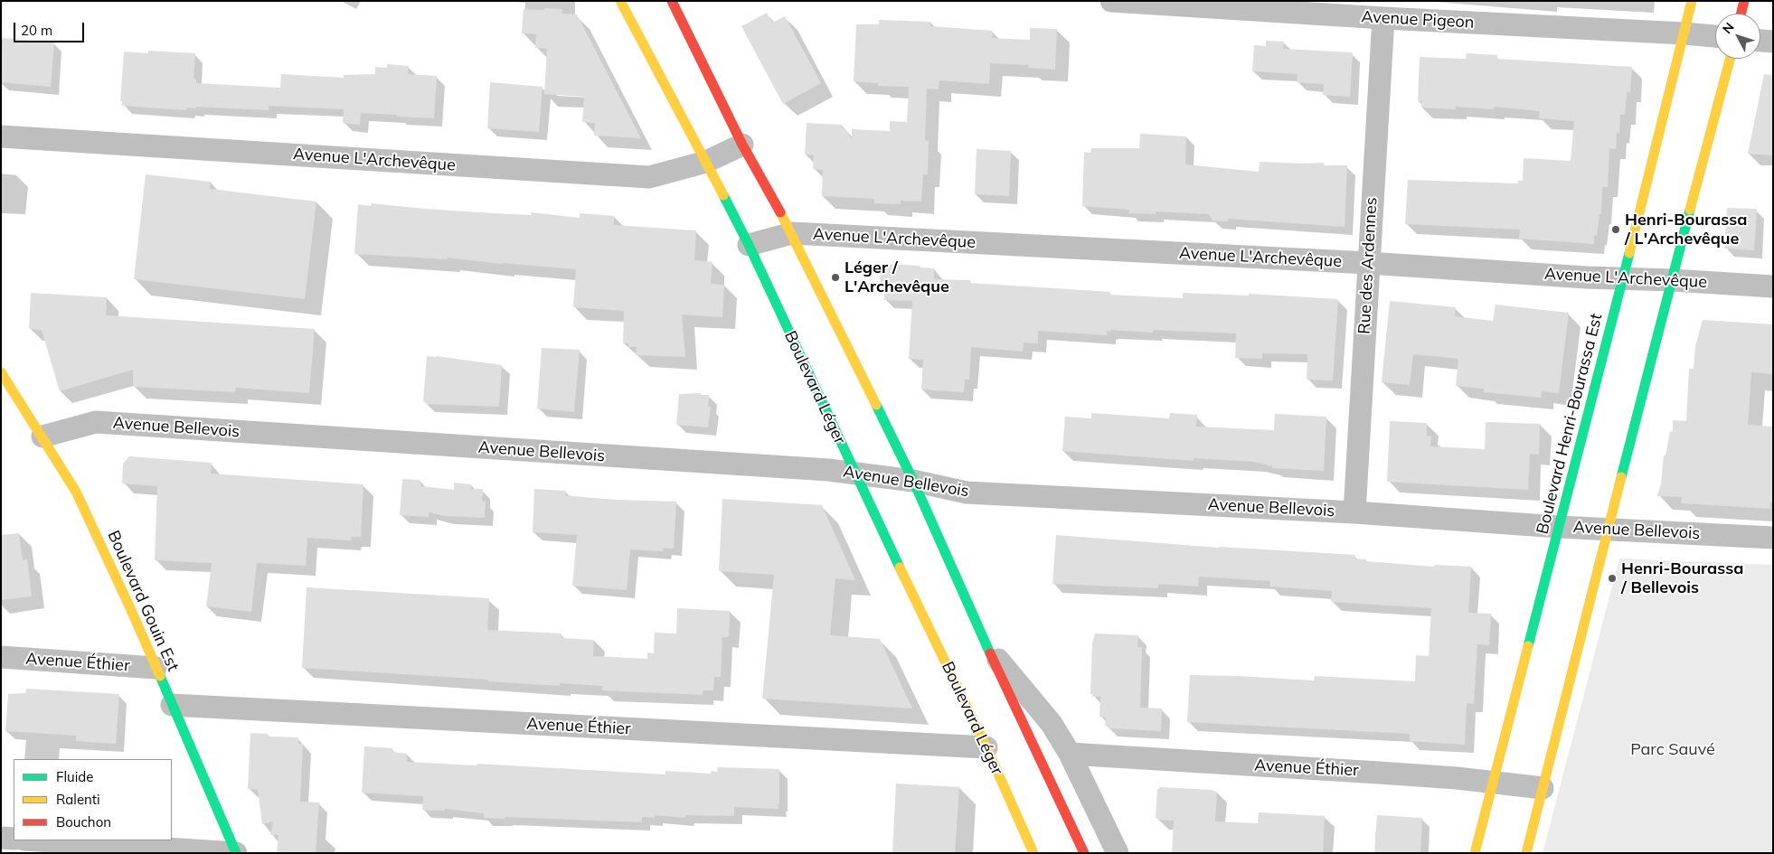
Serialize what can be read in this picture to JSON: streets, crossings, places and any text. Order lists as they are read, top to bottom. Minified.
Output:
{"streets":{"main road":["Boulevard Léger","Boulevard Henri-Bourassa Est","Boulevard Gouin Est"],"street":["Avenue Pigeon","Avenue L'Archevêque","Rue des Ardennes","Avenue Bellevois","Avenue Éthier"]},"crossings":[["Avenue Pigeon","Rue des Ardennes"],["Avenue Pigeon","Boulevard Henri-Bourassa Est"],["Avenue L'Archevêque","Rue des Ardennes"],["Avenue L'Archevêque","Boulevard Léger"],["Avenue L'Archevêque","Boulevard Henri-Bourassa Est"],["Rue des Ardennes","Avenue Bellevois"],["Boulevard Léger","Avenue Bellevois"],["Boulevard Léger","Avenue Éthier"],["Boulevard Henri-Bourassa Est","Avenue Bellevois"],["Boulevard Henri-Bourassa Est","Avenue Éthier"],["Avenue Bellevois","Boulevard Gouin Est"],["Boulevard Gouin Est","Avenue Éthier"]],"parks":["Parc Sauvé"],"places":["Henri-Bourassa / L'Archevêque","Léger / L'Archevêque","Henri-Bourassa / Bellevois"],"legend":["Fluide","Ralenti","Bouchon"],"scale_bar":"20 m","north":"top left"}
